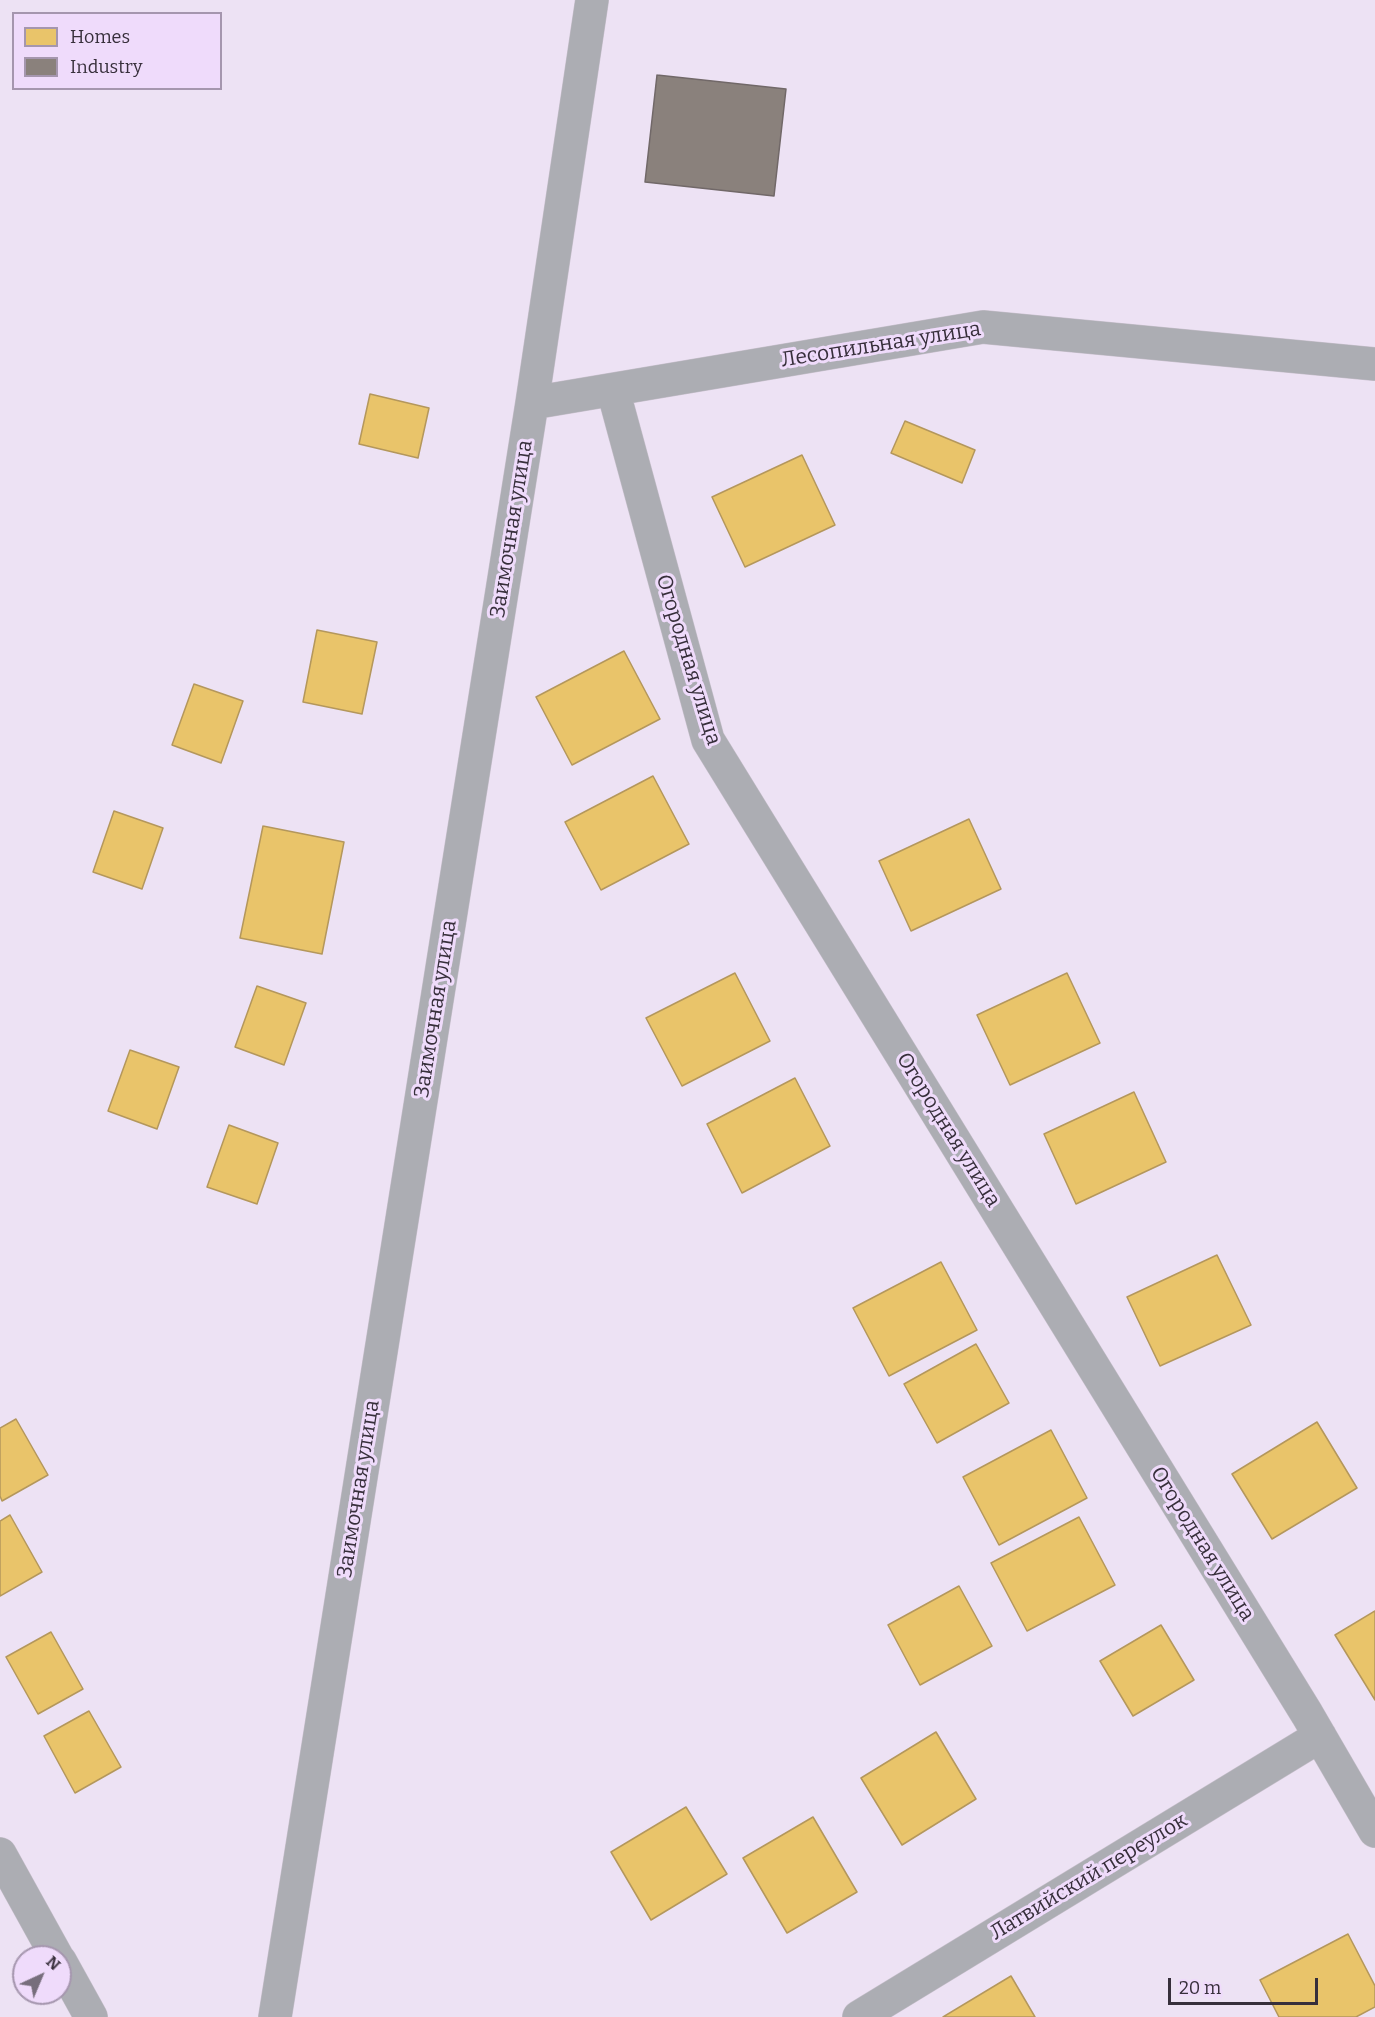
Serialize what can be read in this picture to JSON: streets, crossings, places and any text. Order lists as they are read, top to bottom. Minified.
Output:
{"streets":{"street":["Лесопильная улица","Заимочная улица","Огородная улица","Латвийский переулок"]},"crossings":[["Лесопильная улица","Заимочная улица"],["Лесопильная улица","Огородная улица"],["Огородная улица","Латвийский переулок"]],"legend":["Homes","Industry"],"scale_bar":"20 m","north":"top right"}
